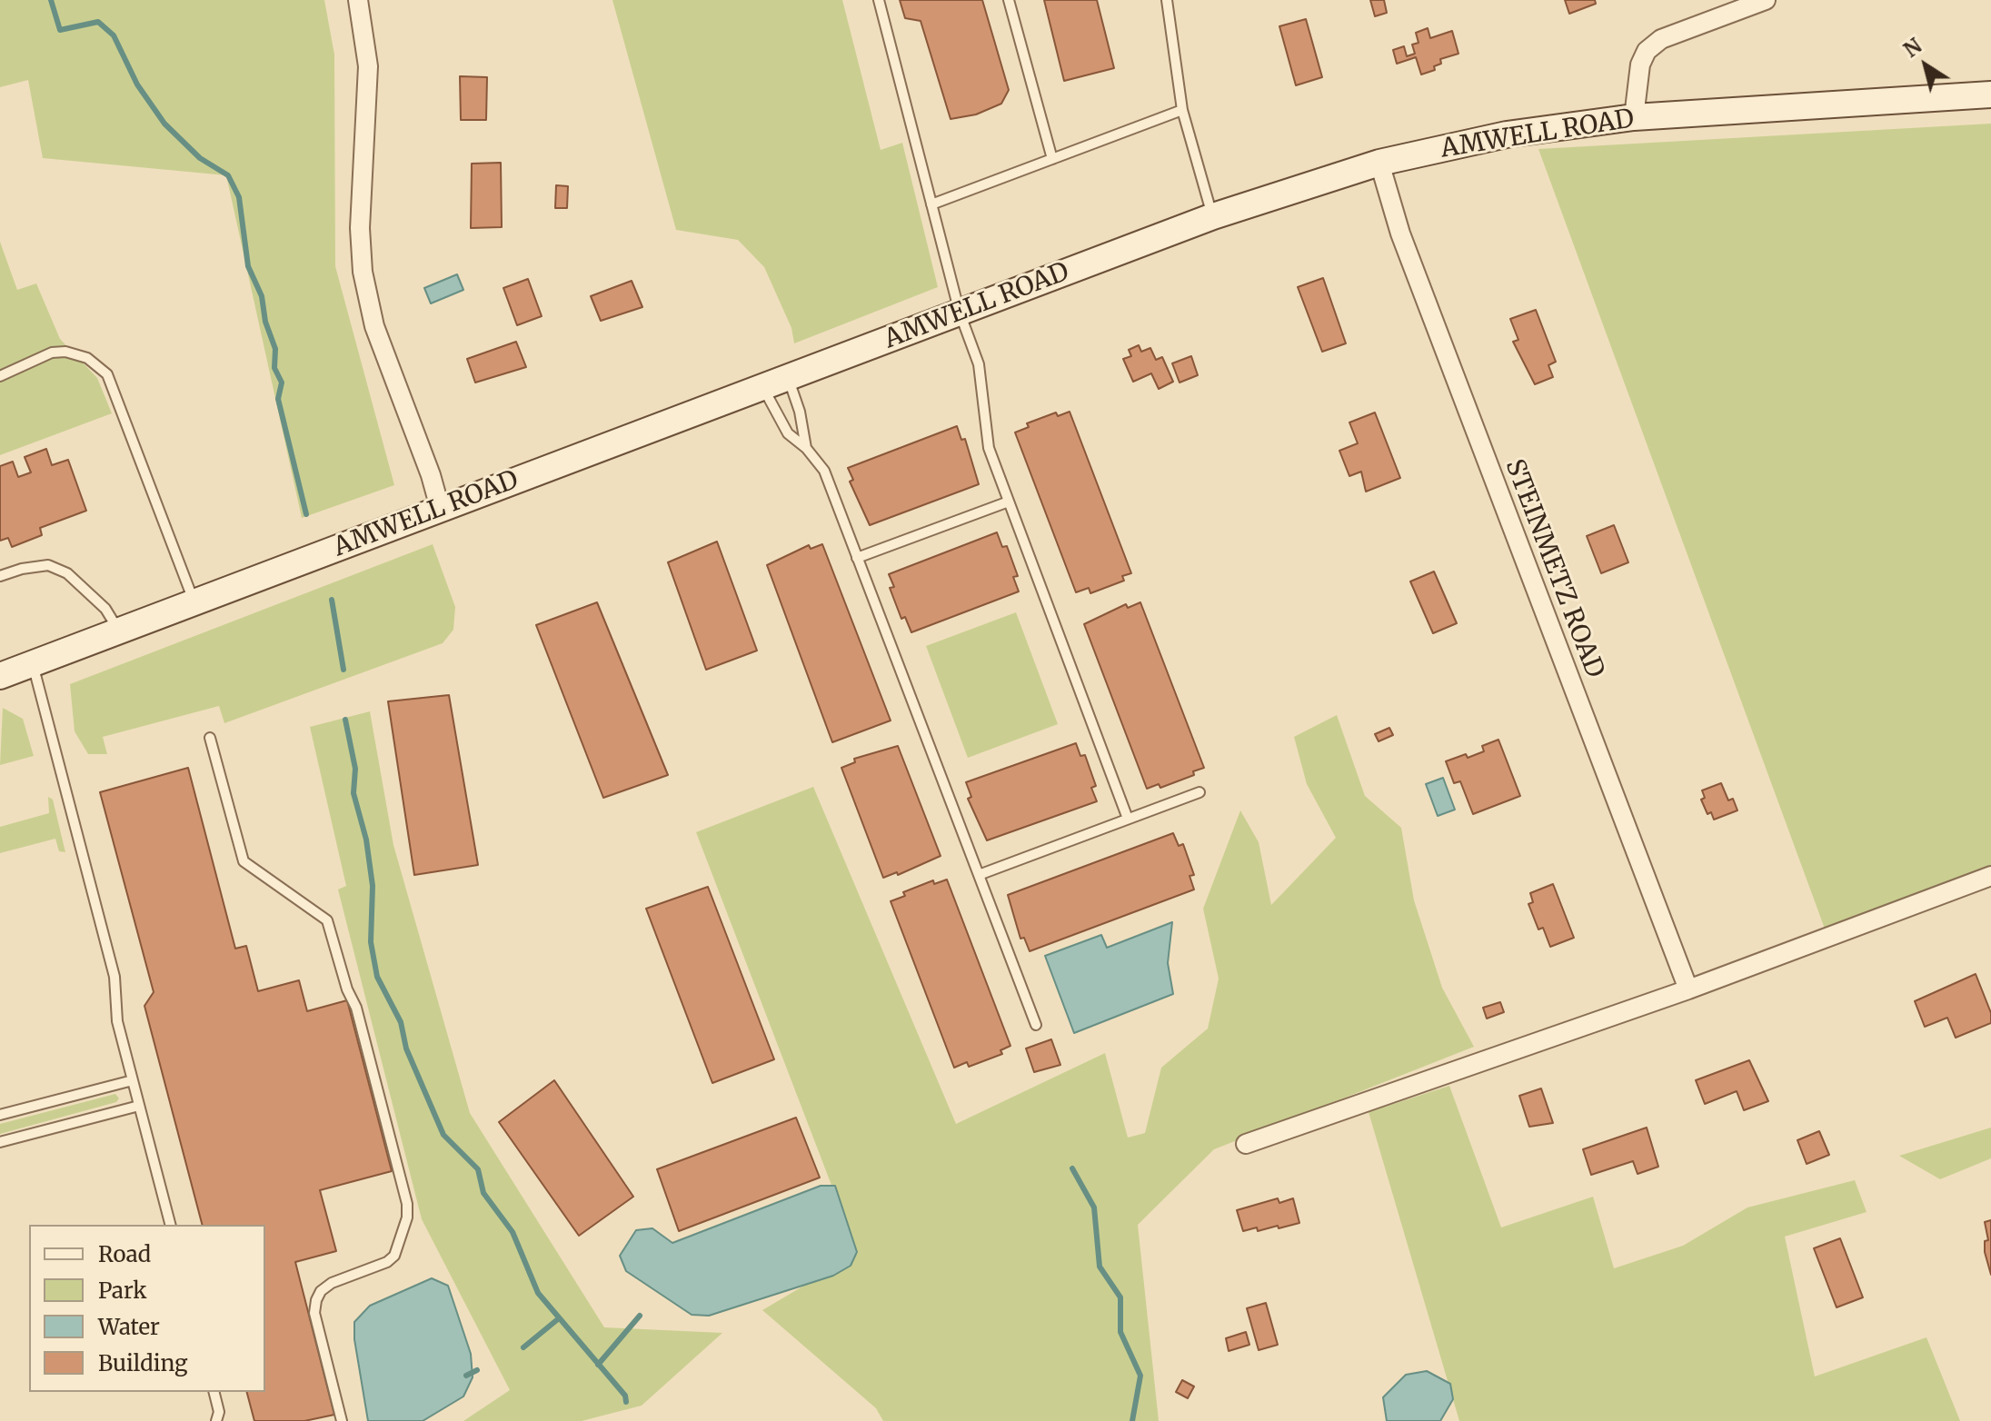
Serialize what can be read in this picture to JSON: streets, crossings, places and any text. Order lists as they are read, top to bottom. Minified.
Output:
{"streets":{"main road":["AMWELL ROAD"],"street":["STEINMETZ ROAD"]},"crossings":[["AMWELL ROAD","STEINMETZ ROAD"]],"legend":["Road","Park","Water","Building"],"north":"top left"}
